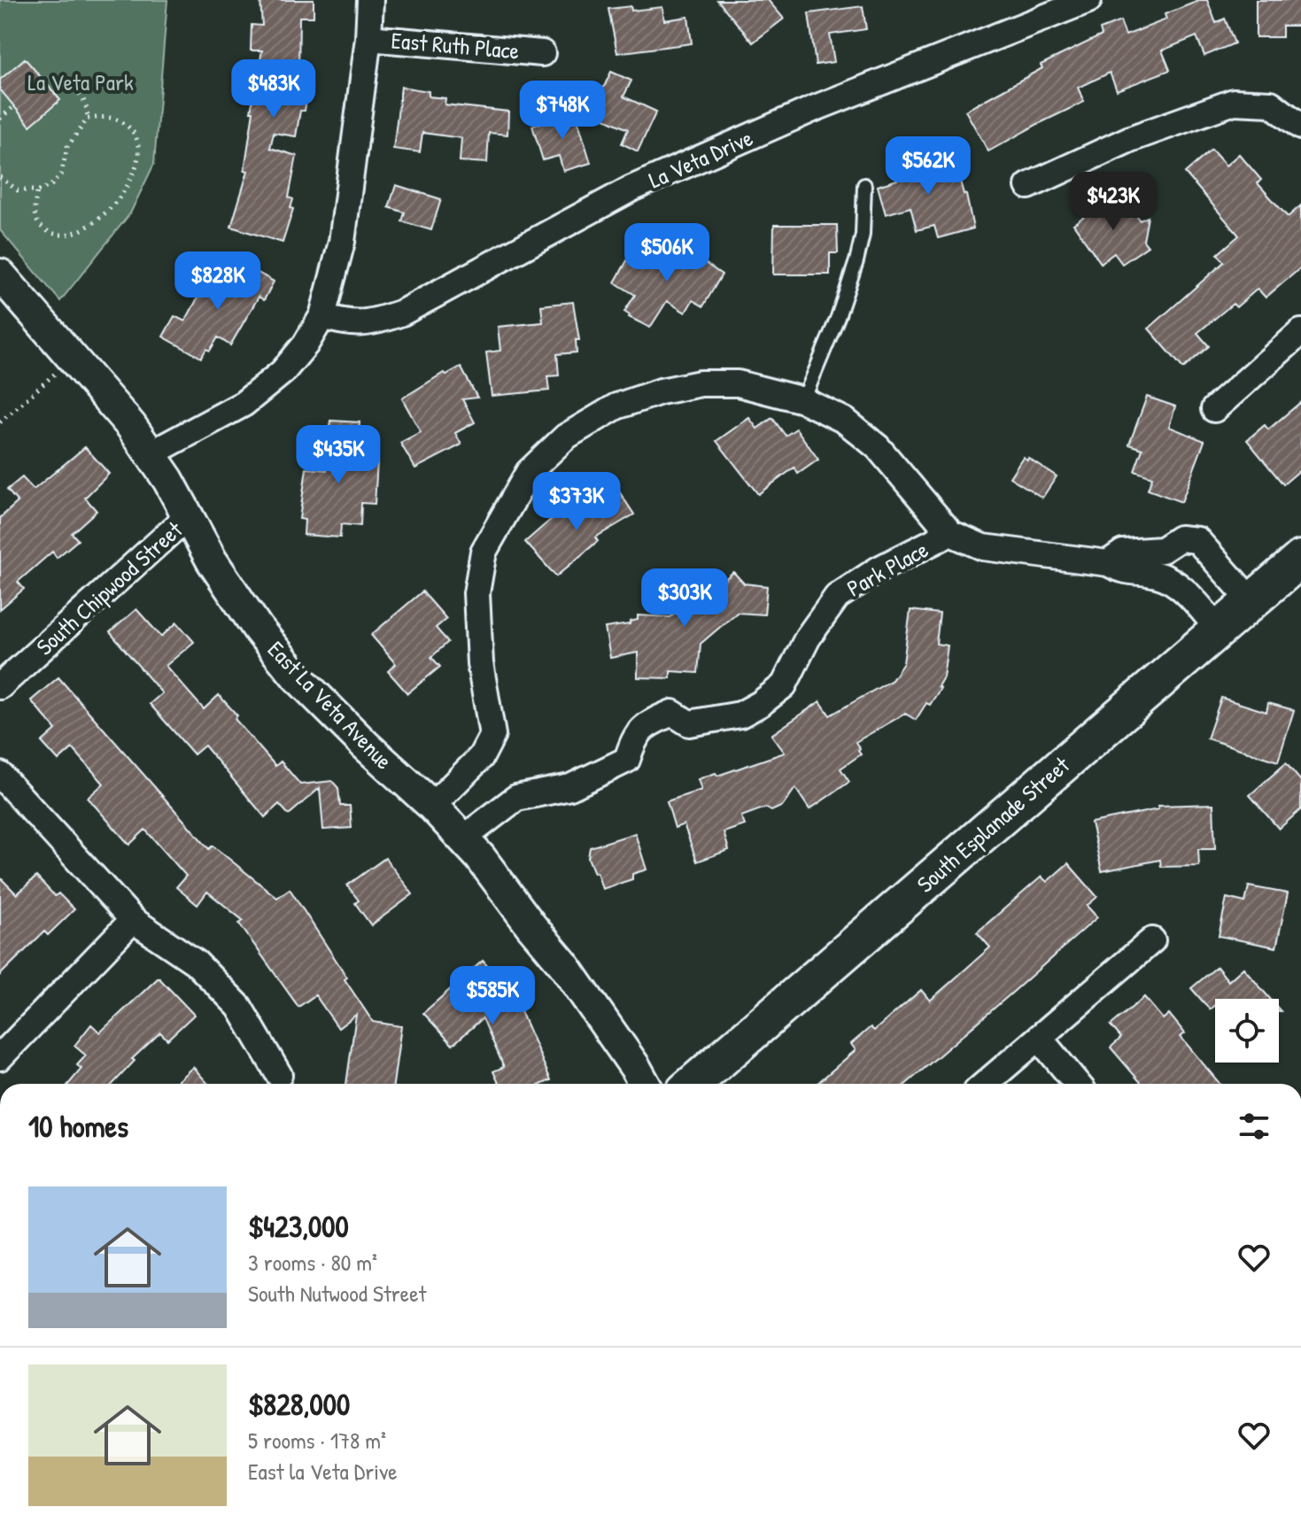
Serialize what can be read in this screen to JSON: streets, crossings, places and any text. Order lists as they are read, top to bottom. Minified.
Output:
{"streets":{"main road":["South Esplanade Street"],"street":["East Ruth Place","La Veta Drive","Park Place","South Chipwood Street","East La Veta Avenue"]},"crossings":[["Park Place","East La Veta Avenue"],["South Chipwood Street","East La Veta Avenue"]],"parks":["La Veta Park"],"page":{"price":["$483K","$748K","$562K","$423K","$506K","$828K","$435K","$373K","$303K","$585K"],"heading":"10 homes","list":[{"name":"$423,000","note":"3 rooms · 80 m² · South Nutwood Street"},{"name":"$828,000","note":"5 rooms · 178 m² · East la Veta Drive"}]}}
